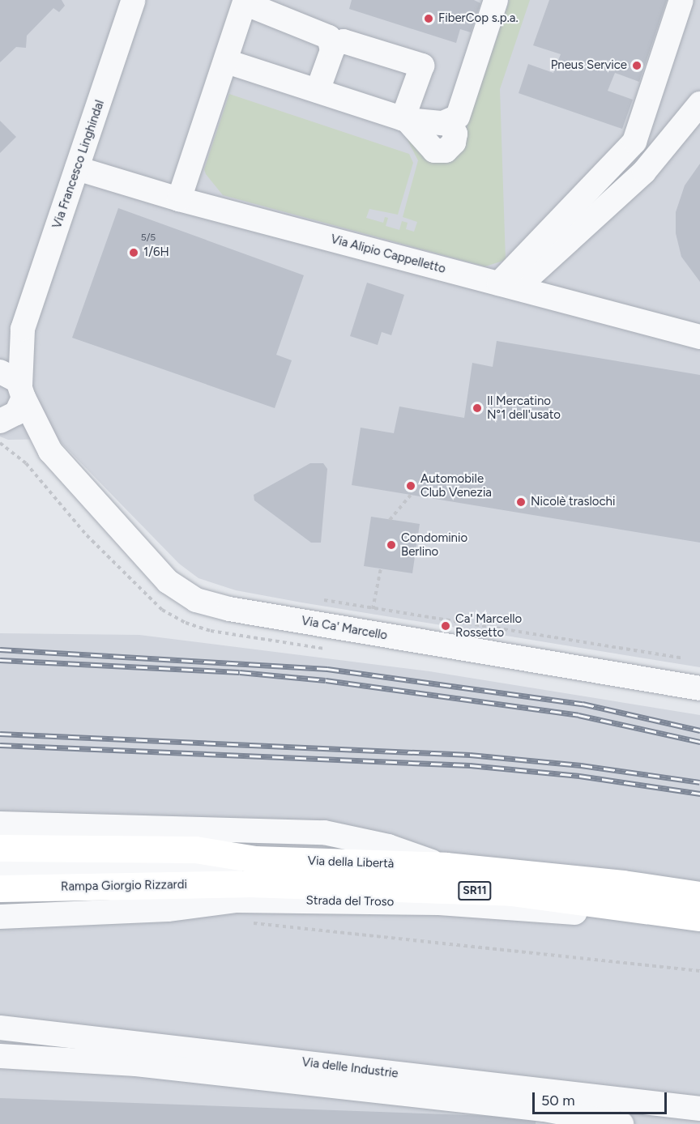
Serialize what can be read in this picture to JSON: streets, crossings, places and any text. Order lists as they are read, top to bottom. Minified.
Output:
{"streets":{"highway":["Via della Libertà","Rampa Giorgio Rizzardi","SR11"],"street":["Via Francesco Linghindal","Via Alipio Cappelletto","Via Ca' Marcello","Strada del Troso","Via delle Industrie"]},"crossings":[["Via Francesco Linghindal","Via Alipio Cappelletto"],["Via Francesco Linghindal","Via Ca' Marcello"],["Via della Libertà","Rampa Giorgio Rizzardi"]],"places":["FiberCop s.p.a.","Pneus Service","1/6H","Il Mercatino N°1 dell'usato","Automobile Club Venezia","Nicolè traslochi","Condominio Berlino","Ca' Marcello Rossetto"],"house_numbers":["5/5"],"scale_bar":"50 m"}
